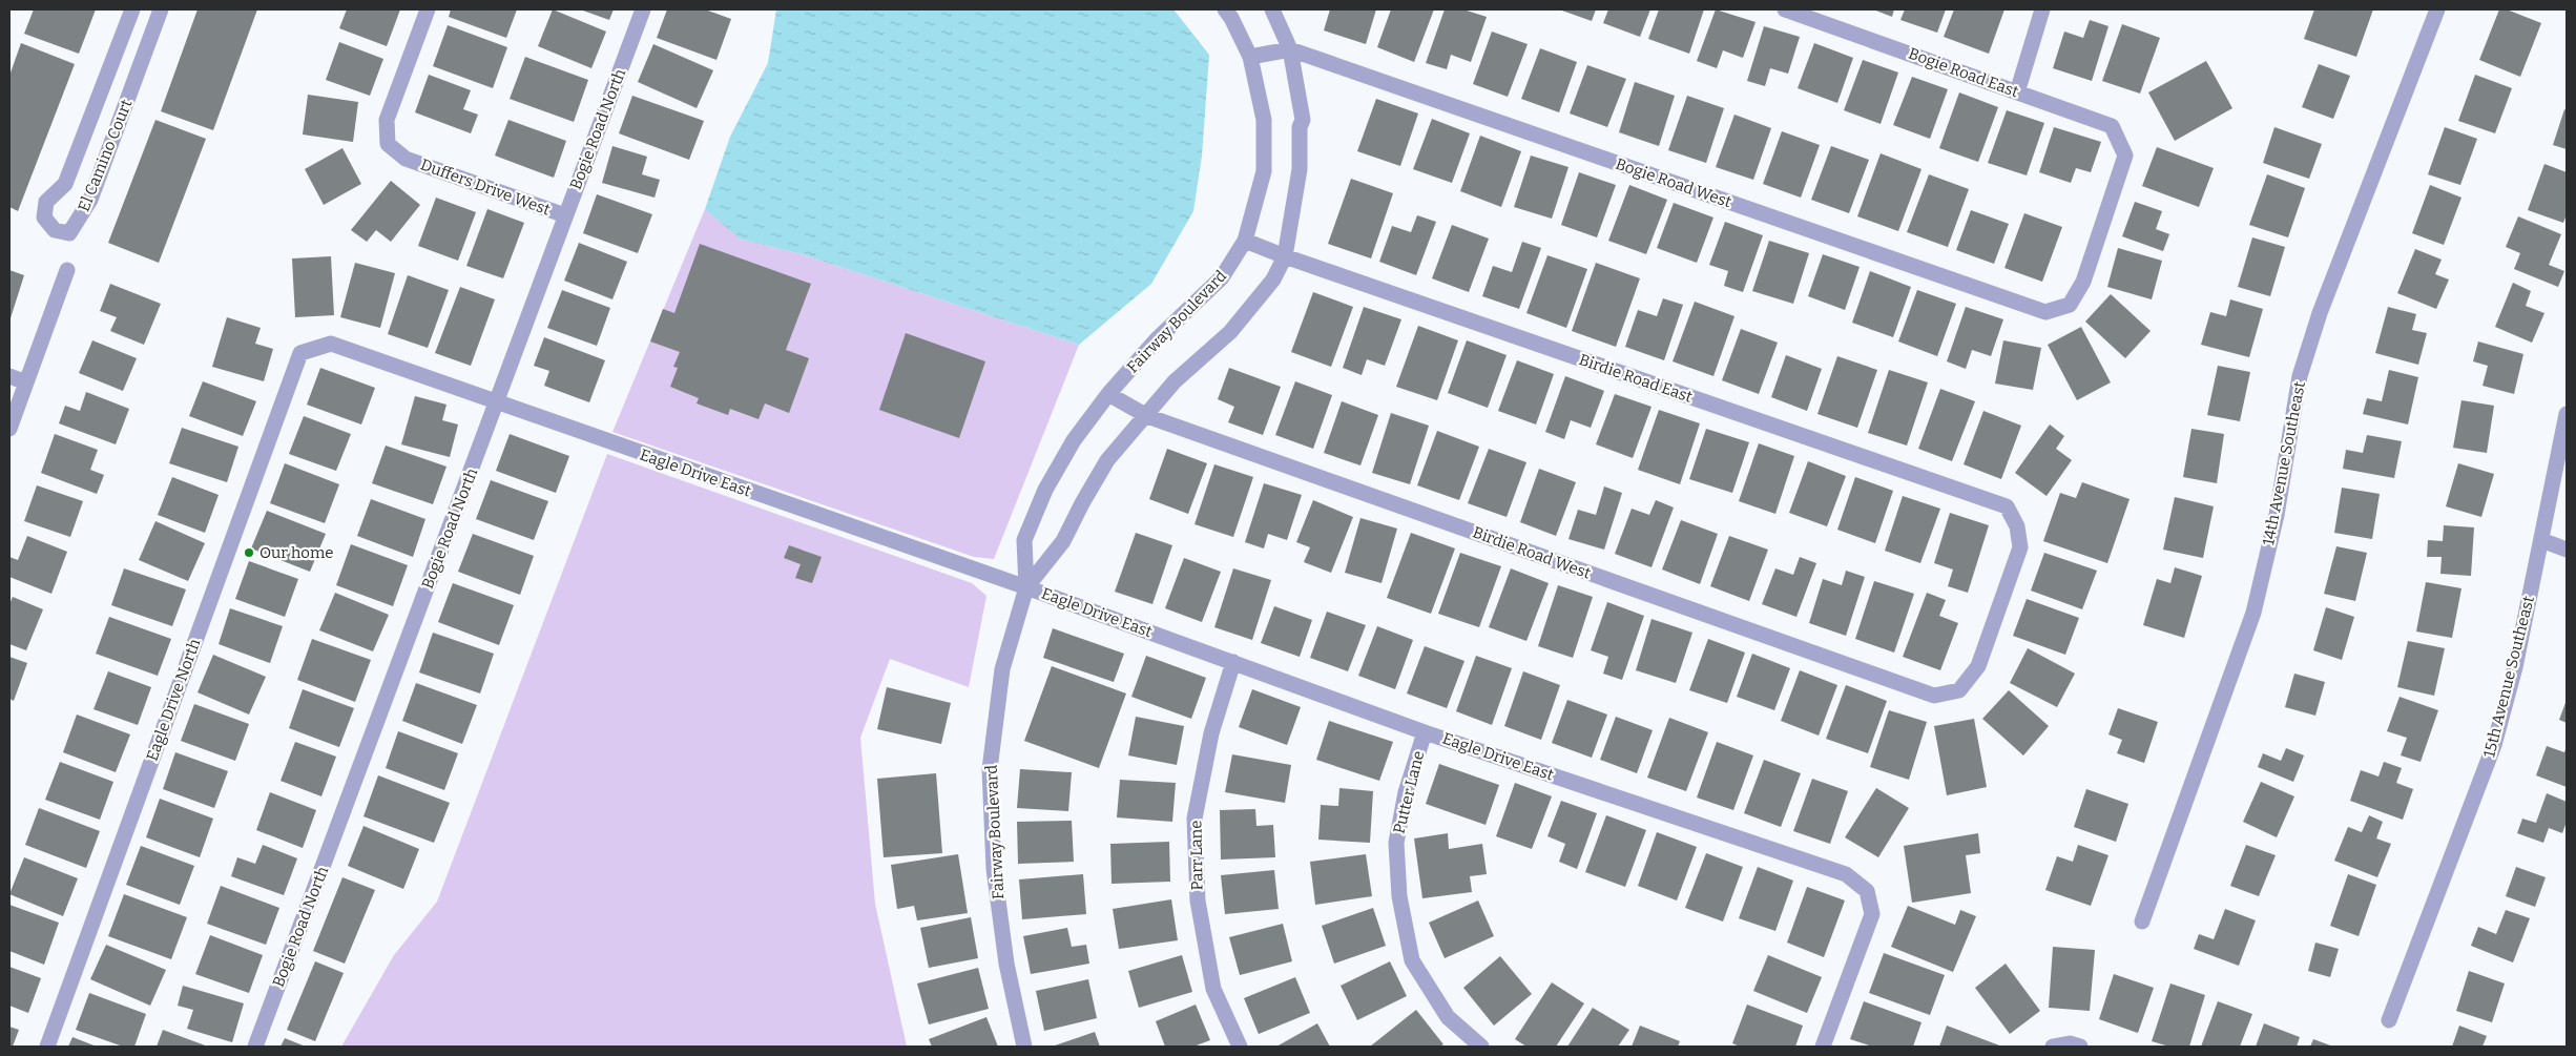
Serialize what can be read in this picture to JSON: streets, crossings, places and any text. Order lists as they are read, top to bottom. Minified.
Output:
{"streets":{"street":["Bogie Road East","Bogie Road North","El Camino Court","Bogie Road West","Duffers Drive West","Fairway Boulevard","Birdie Road East","14th Avenue Southeast","Eagle Drive East","Birdie Road West","15th Avenue Southeast","Eagle Drive North","Putter Lane","Parr Lane"]},"crossings":[["Bogie Road East","Bogie Road West"],["Bogie Road North","Duffers Drive West"],["Bogie Road North","Eagle Drive East"],["Bogie Road West","Fairway Boulevard"],["Fairway Boulevard","Birdie Road East"],["Fairway Boulevard","Eagle Drive East"],["Fairway Boulevard","Birdie Road West"],["Birdie Road East","Birdie Road West"],["Eagle Drive East","Eagle Drive North"],["Eagle Drive East","Putter Lane"],["Eagle Drive East","Parr Lane"]],"places":["Our home"]}
